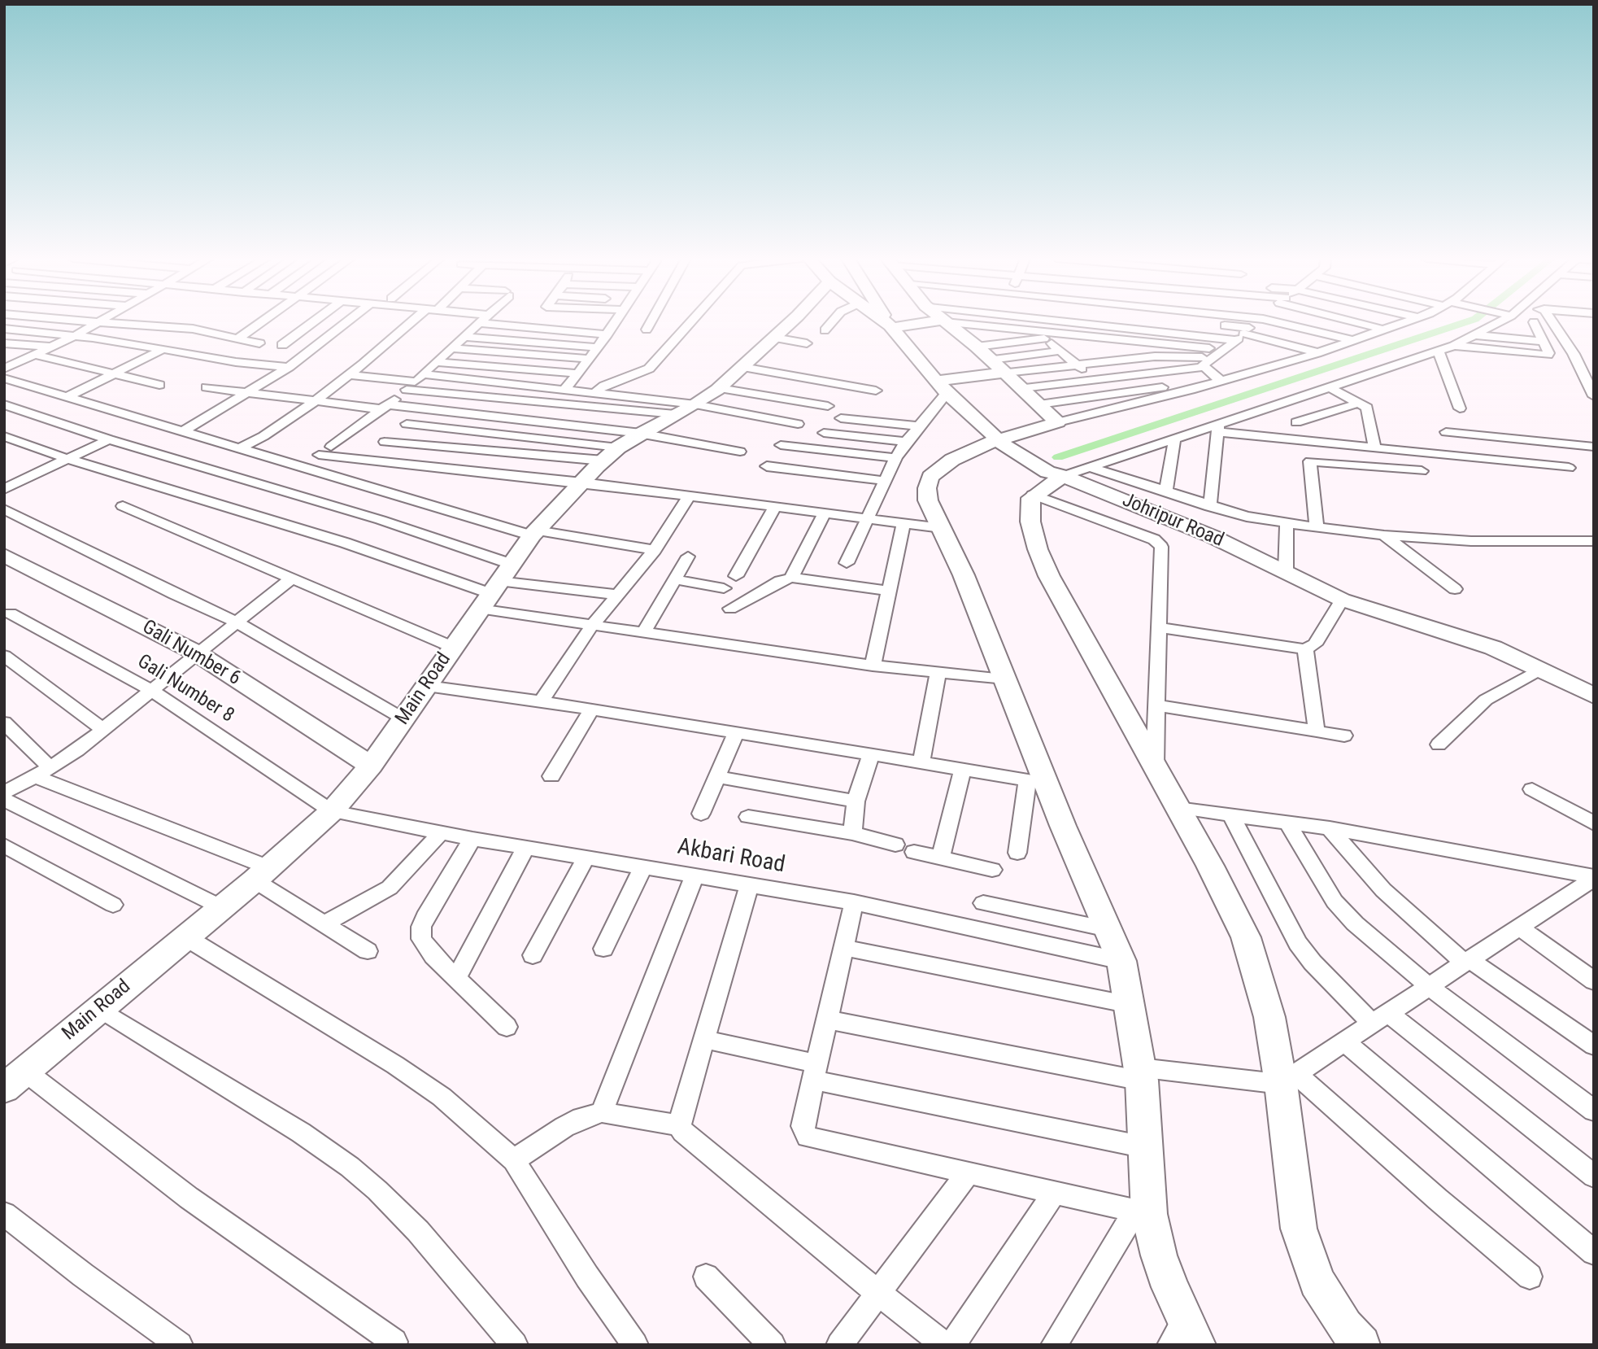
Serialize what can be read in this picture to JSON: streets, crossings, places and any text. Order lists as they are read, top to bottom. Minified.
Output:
{"streets":{"street":["Johripur Road","Gali Number 6","Gali Number 8","Main Road","Akbari Road"]},"crossings":[["Gali Number 6","Main Road"],["Gali Number 8","Main Road"],["Gali Number 8","Akbari Road"],["Main Road","Akbari Road"]]}
